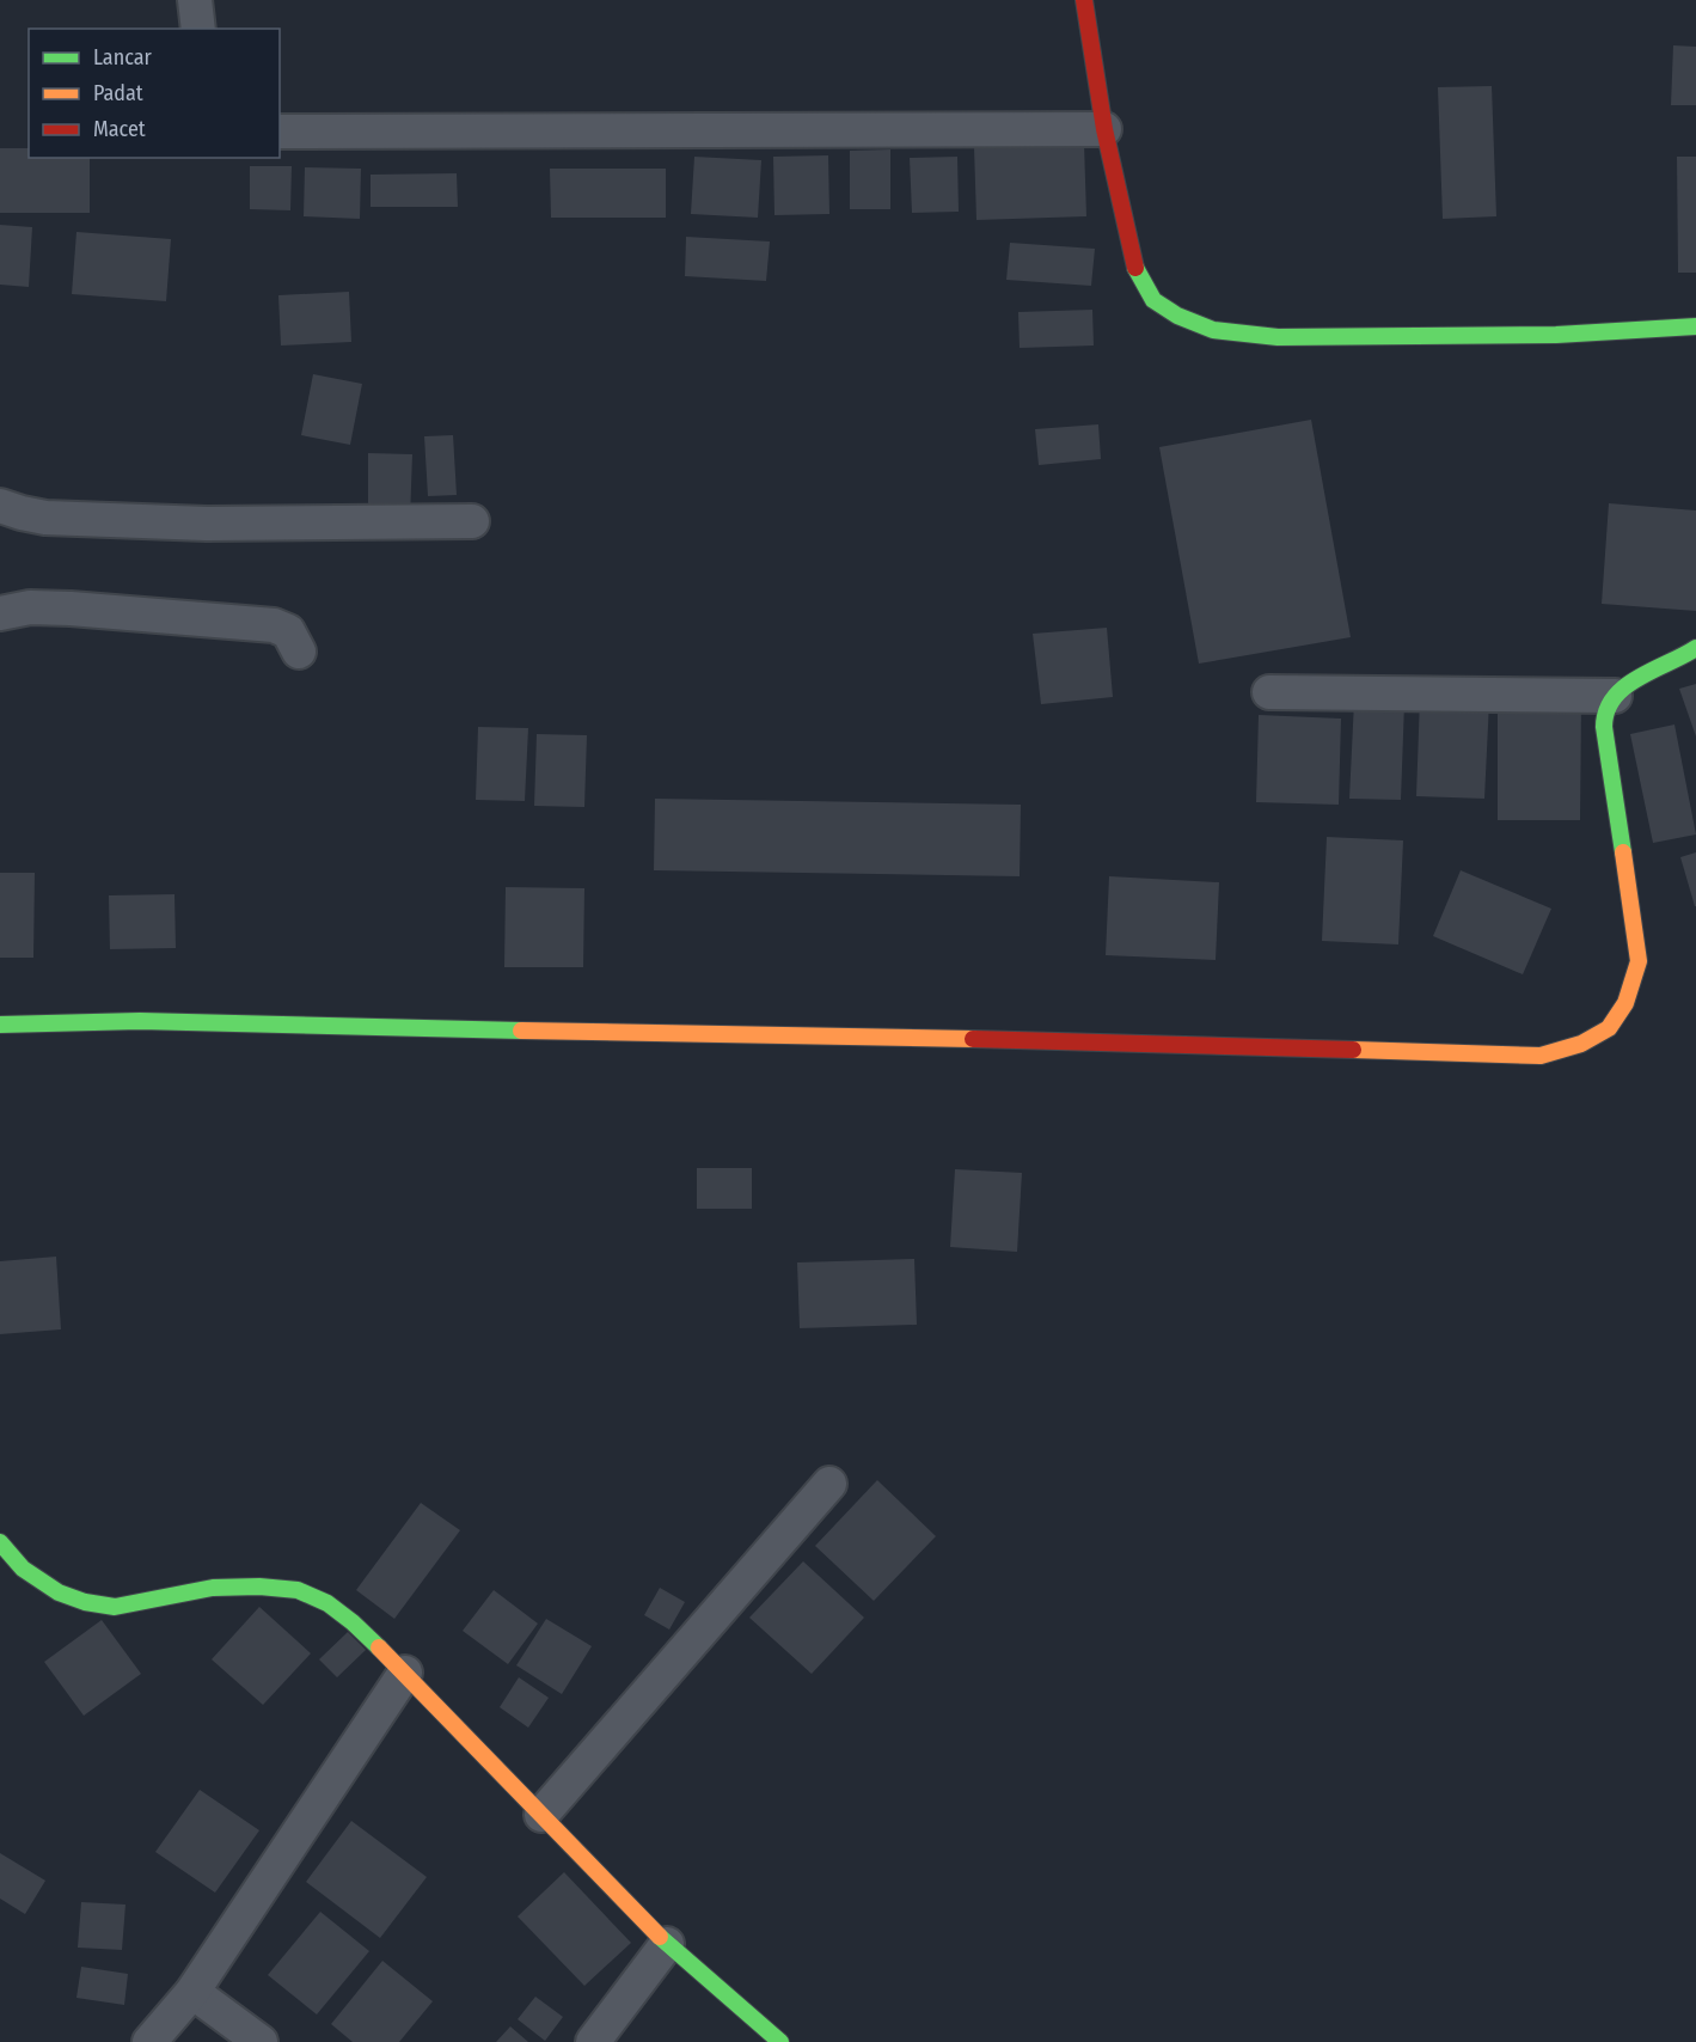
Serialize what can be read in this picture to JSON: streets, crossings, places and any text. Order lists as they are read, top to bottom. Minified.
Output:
{"legend":["Lancar","Padat","Macet"]}
